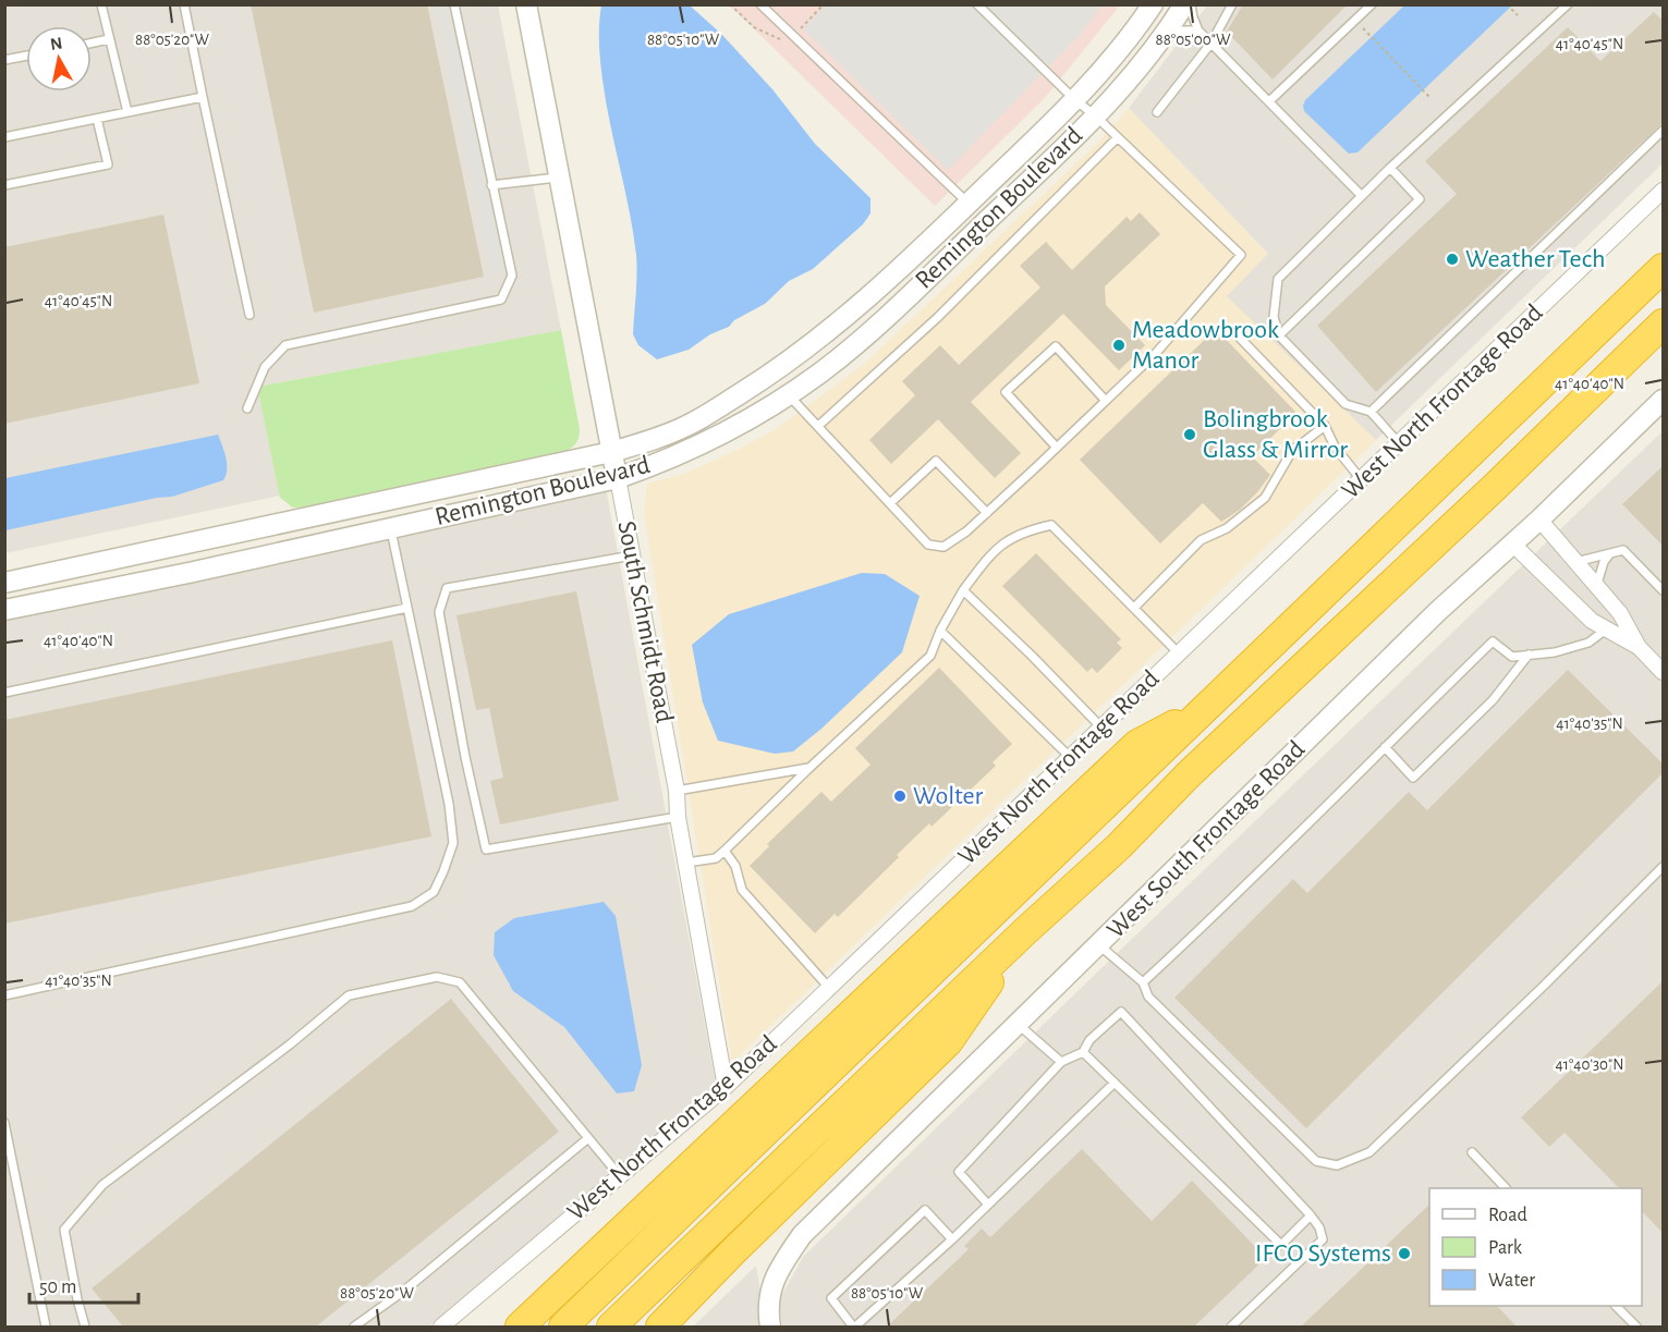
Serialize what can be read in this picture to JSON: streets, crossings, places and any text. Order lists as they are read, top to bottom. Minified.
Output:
{"streets":{"street":["Remington Boulevard","West North Frontage Road","South Schmidt Road","West South Frontage Road"]},"crossings":[["Remington Boulevard","South Schmidt Road"],["West North Frontage Road","South Schmidt Road"]],"places":["Weather Tech","Meadowbrook Manor","Bolingbrook Glass & Mirror","Wolter","IFCO Systems"],"legend":["Road","Park","Water"],"scale_bar":"50 m","north":"top","coordinates":["88°05'20\"W","88°05'10\"W","88°05'00\"W","41°40'45\"N","41°40'40\"N","41°40'35\"N","41°40'30\"N"]}
